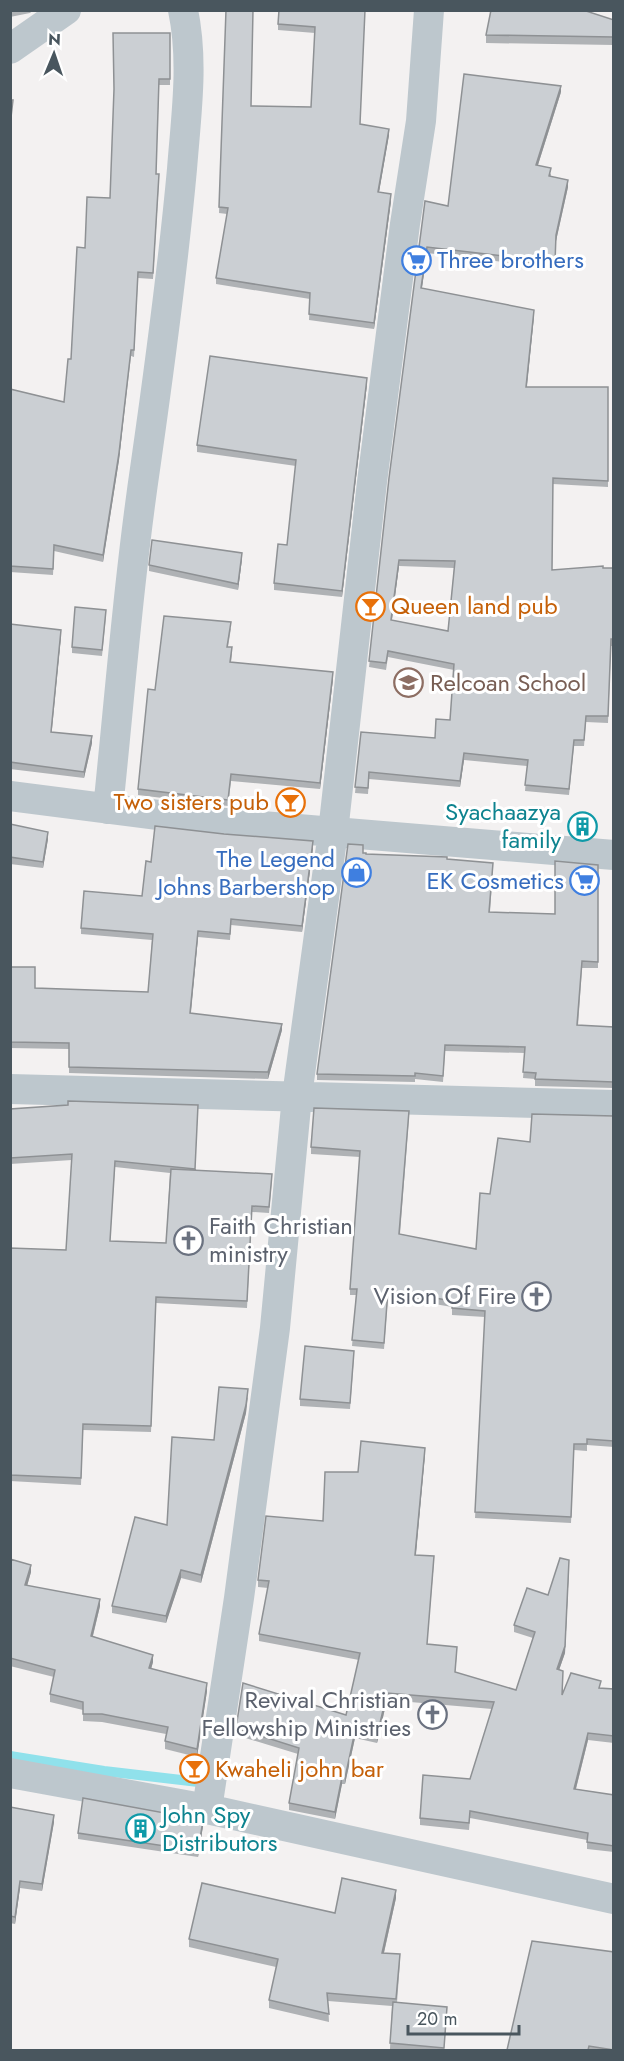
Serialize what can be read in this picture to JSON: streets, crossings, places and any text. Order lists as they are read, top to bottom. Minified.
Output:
{"places":{"supermarket":["Three brothers","EK Cosmetics"],"bar":["Queen land pub","Two sisters pub","Kwaheli john bar"],"school or university":["Relcoan School"],"building":["Syachaazya family","John Spy Distributors"],"shop":["The Legend Johns Barbershop"],"church":["Faith Christian ministry","Vision Of Fire","Revival Christian Fellowship Ministries"]},"scale_bar":"20 m","north":"top"}
